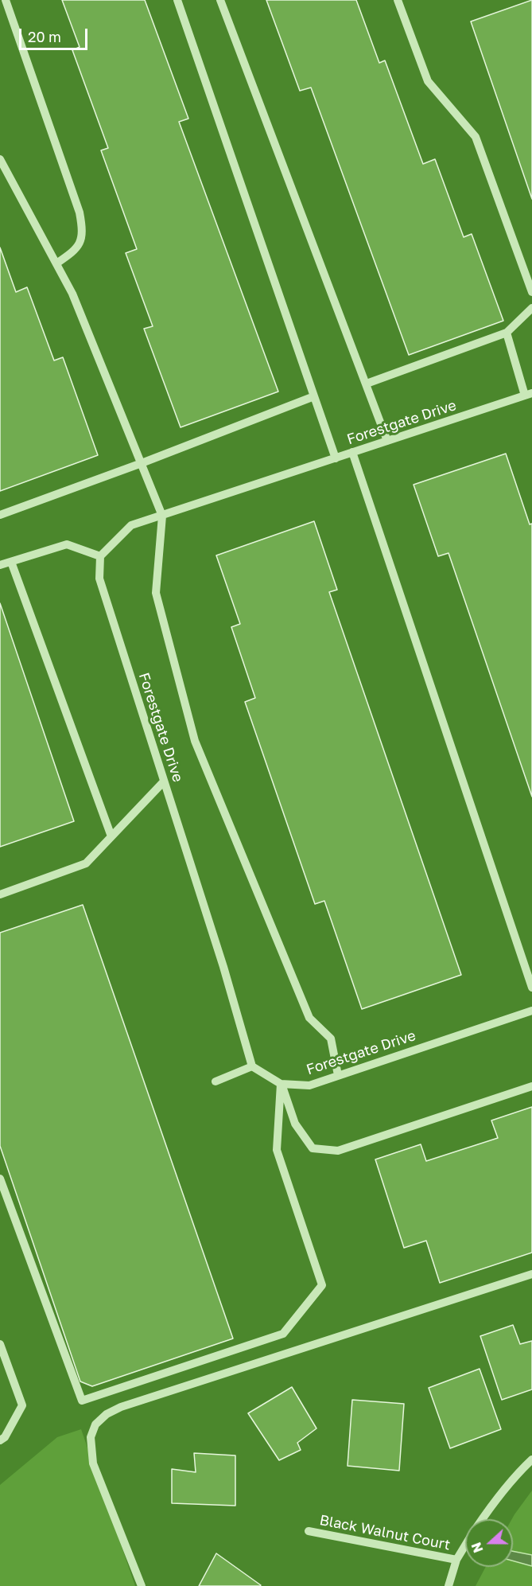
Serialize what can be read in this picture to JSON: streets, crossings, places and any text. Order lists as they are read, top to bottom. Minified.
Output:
{"streets":{"street":["Forestgate Drive","Black Walnut Court"]},"scale_bar":"20 m","north":"left"}
